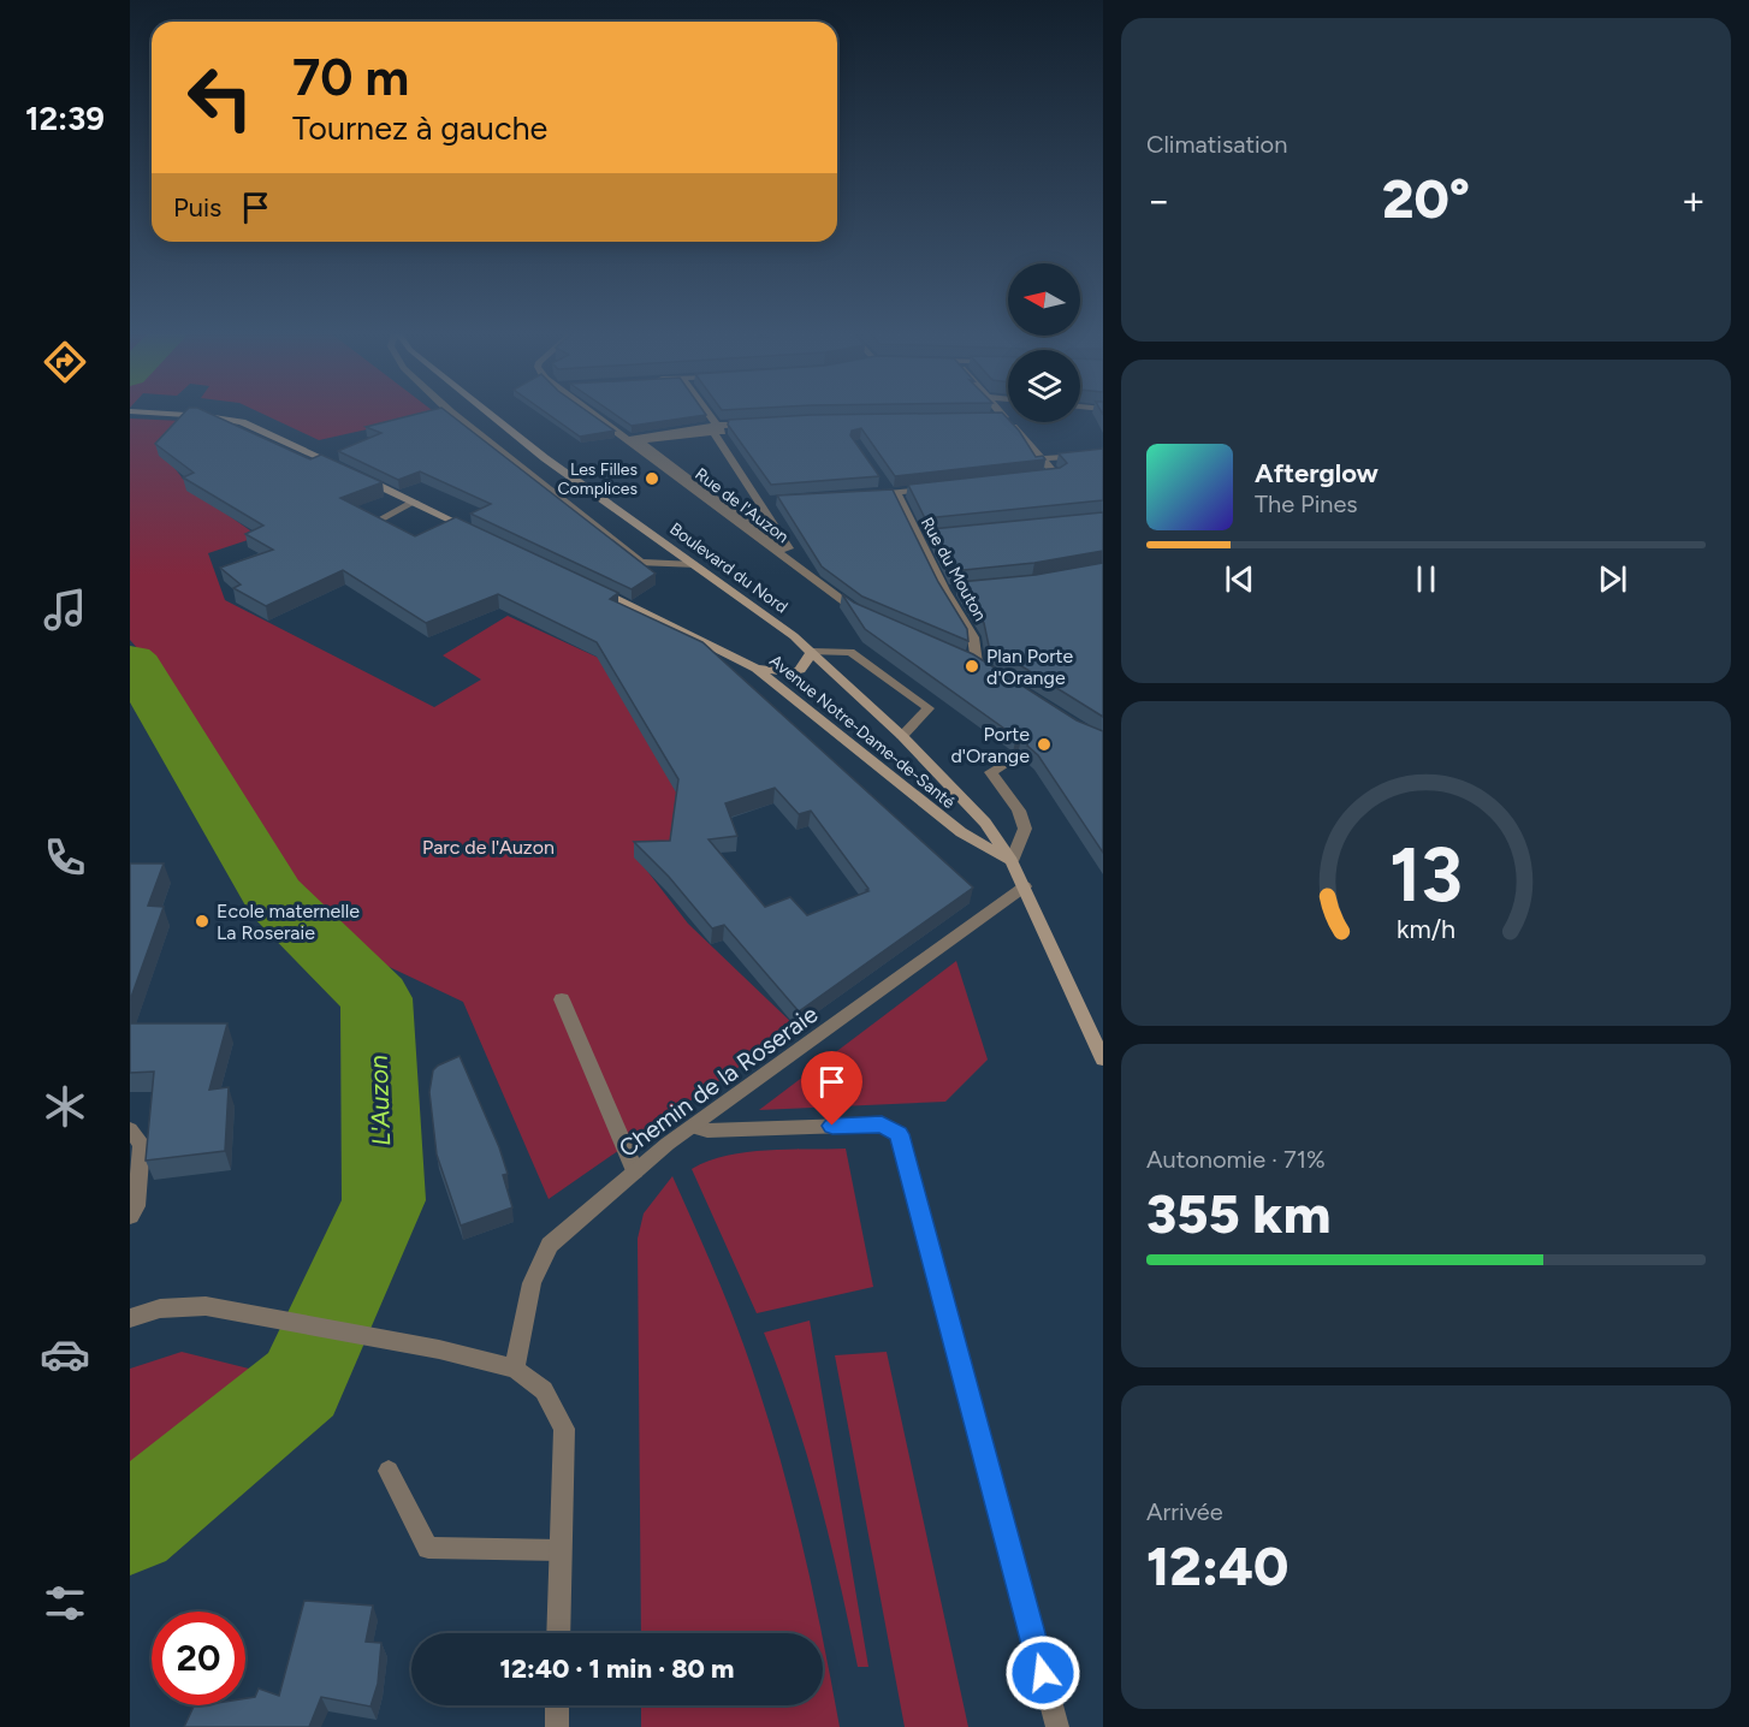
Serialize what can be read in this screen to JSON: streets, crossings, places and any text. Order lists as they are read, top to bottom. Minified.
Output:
{"streets":{"main road":["Boulevard du Nord","Avenue Notre-Dame-de-Santé"],"street":["Rue de l'Auzon","Rue du Mouton","Chemin de la Roseraie"]},"crossings":[["Boulevard du Nord","Avenue Notre-Dame-de-Santé"],["Boulevard du Nord","Chemin de la Roseraie"]],"water":["L'Auzon"],"parks":["Parc de l'Auzon"],"places":["Les Filles Complices","Plan Porte d'Orange","Porte d'Orange","Ecole maternelle La Roseraie"],"north":"left","page":{"tabs":"12:39","tile":["Climatisation",["Autonomie · 71%","355 km"],["Arrivée","12:40"]],"turn":["70 m","Tournez à gauche"],"heat":["−","20°","+"],"then":"Puis","song":["Afterglow","The Pines"],"limit":"20","trip":"12:40 · 1 min · 80 m","gauge":["13","km/h"]}}
